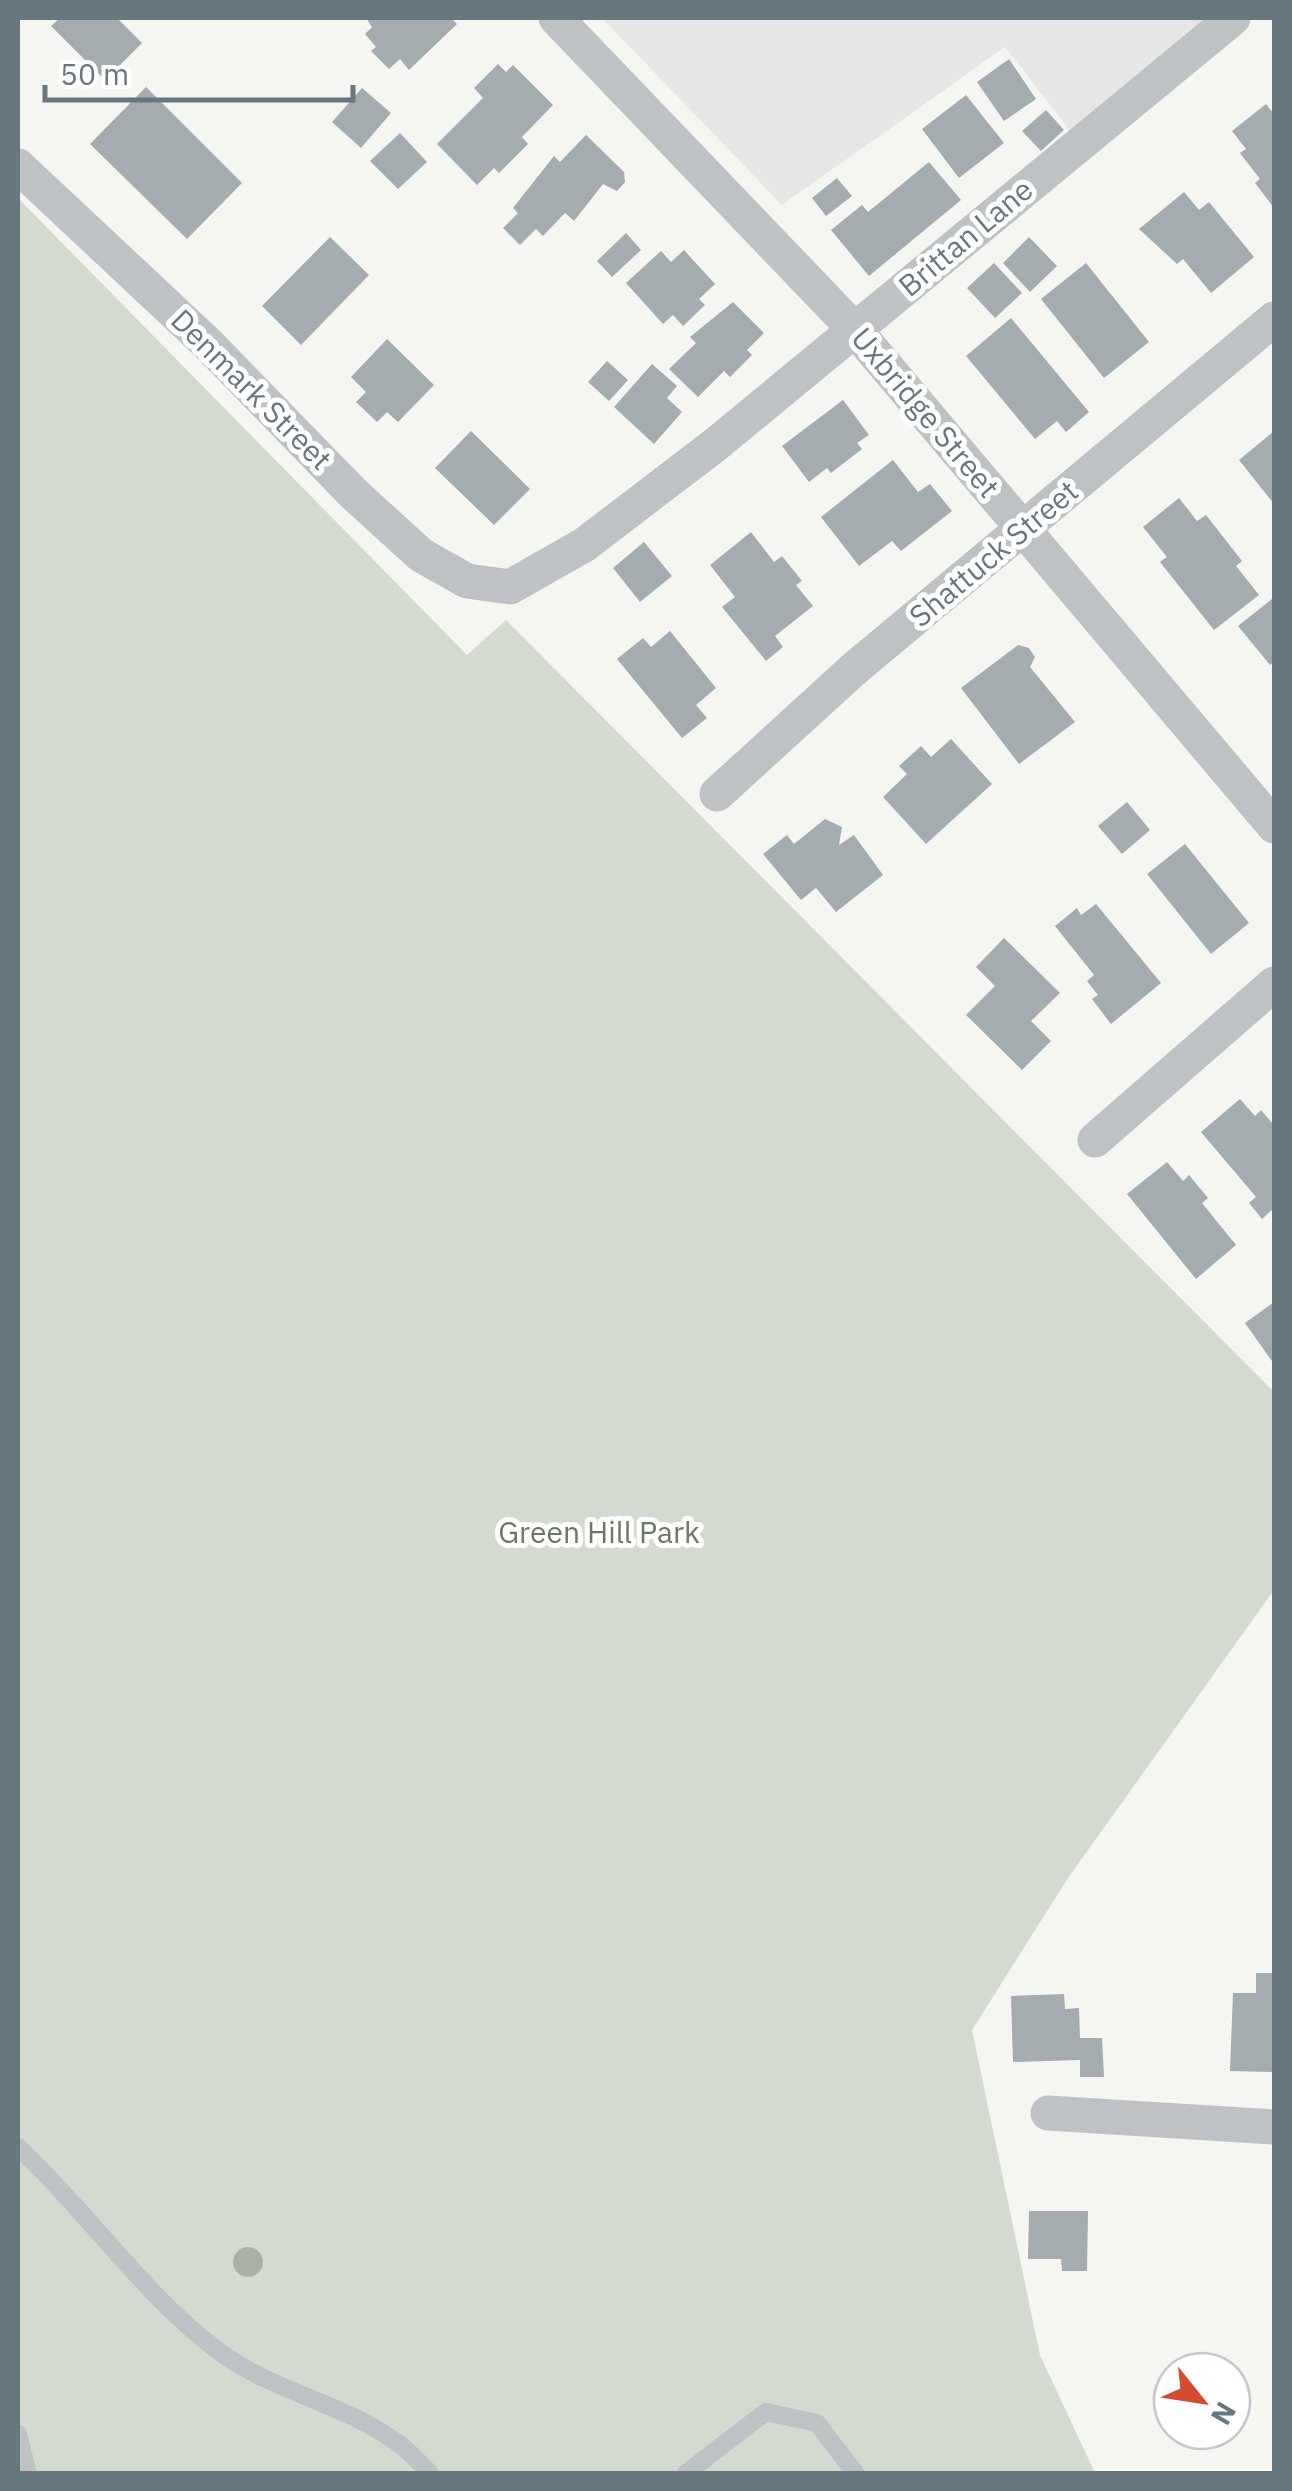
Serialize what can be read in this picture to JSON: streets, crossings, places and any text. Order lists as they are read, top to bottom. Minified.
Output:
{"streets":{"street":["Brittan Lane","Denmark Street","Uxbridge Street","Shattuck Street"]},"crossings":[["Brittan Lane","Denmark Street"],["Brittan Lane","Uxbridge Street"],["Uxbridge Street","Shattuck Street"]],"parks":["Green Hill Park"],"scale_bar":"50 m","north":"bottom right"}
